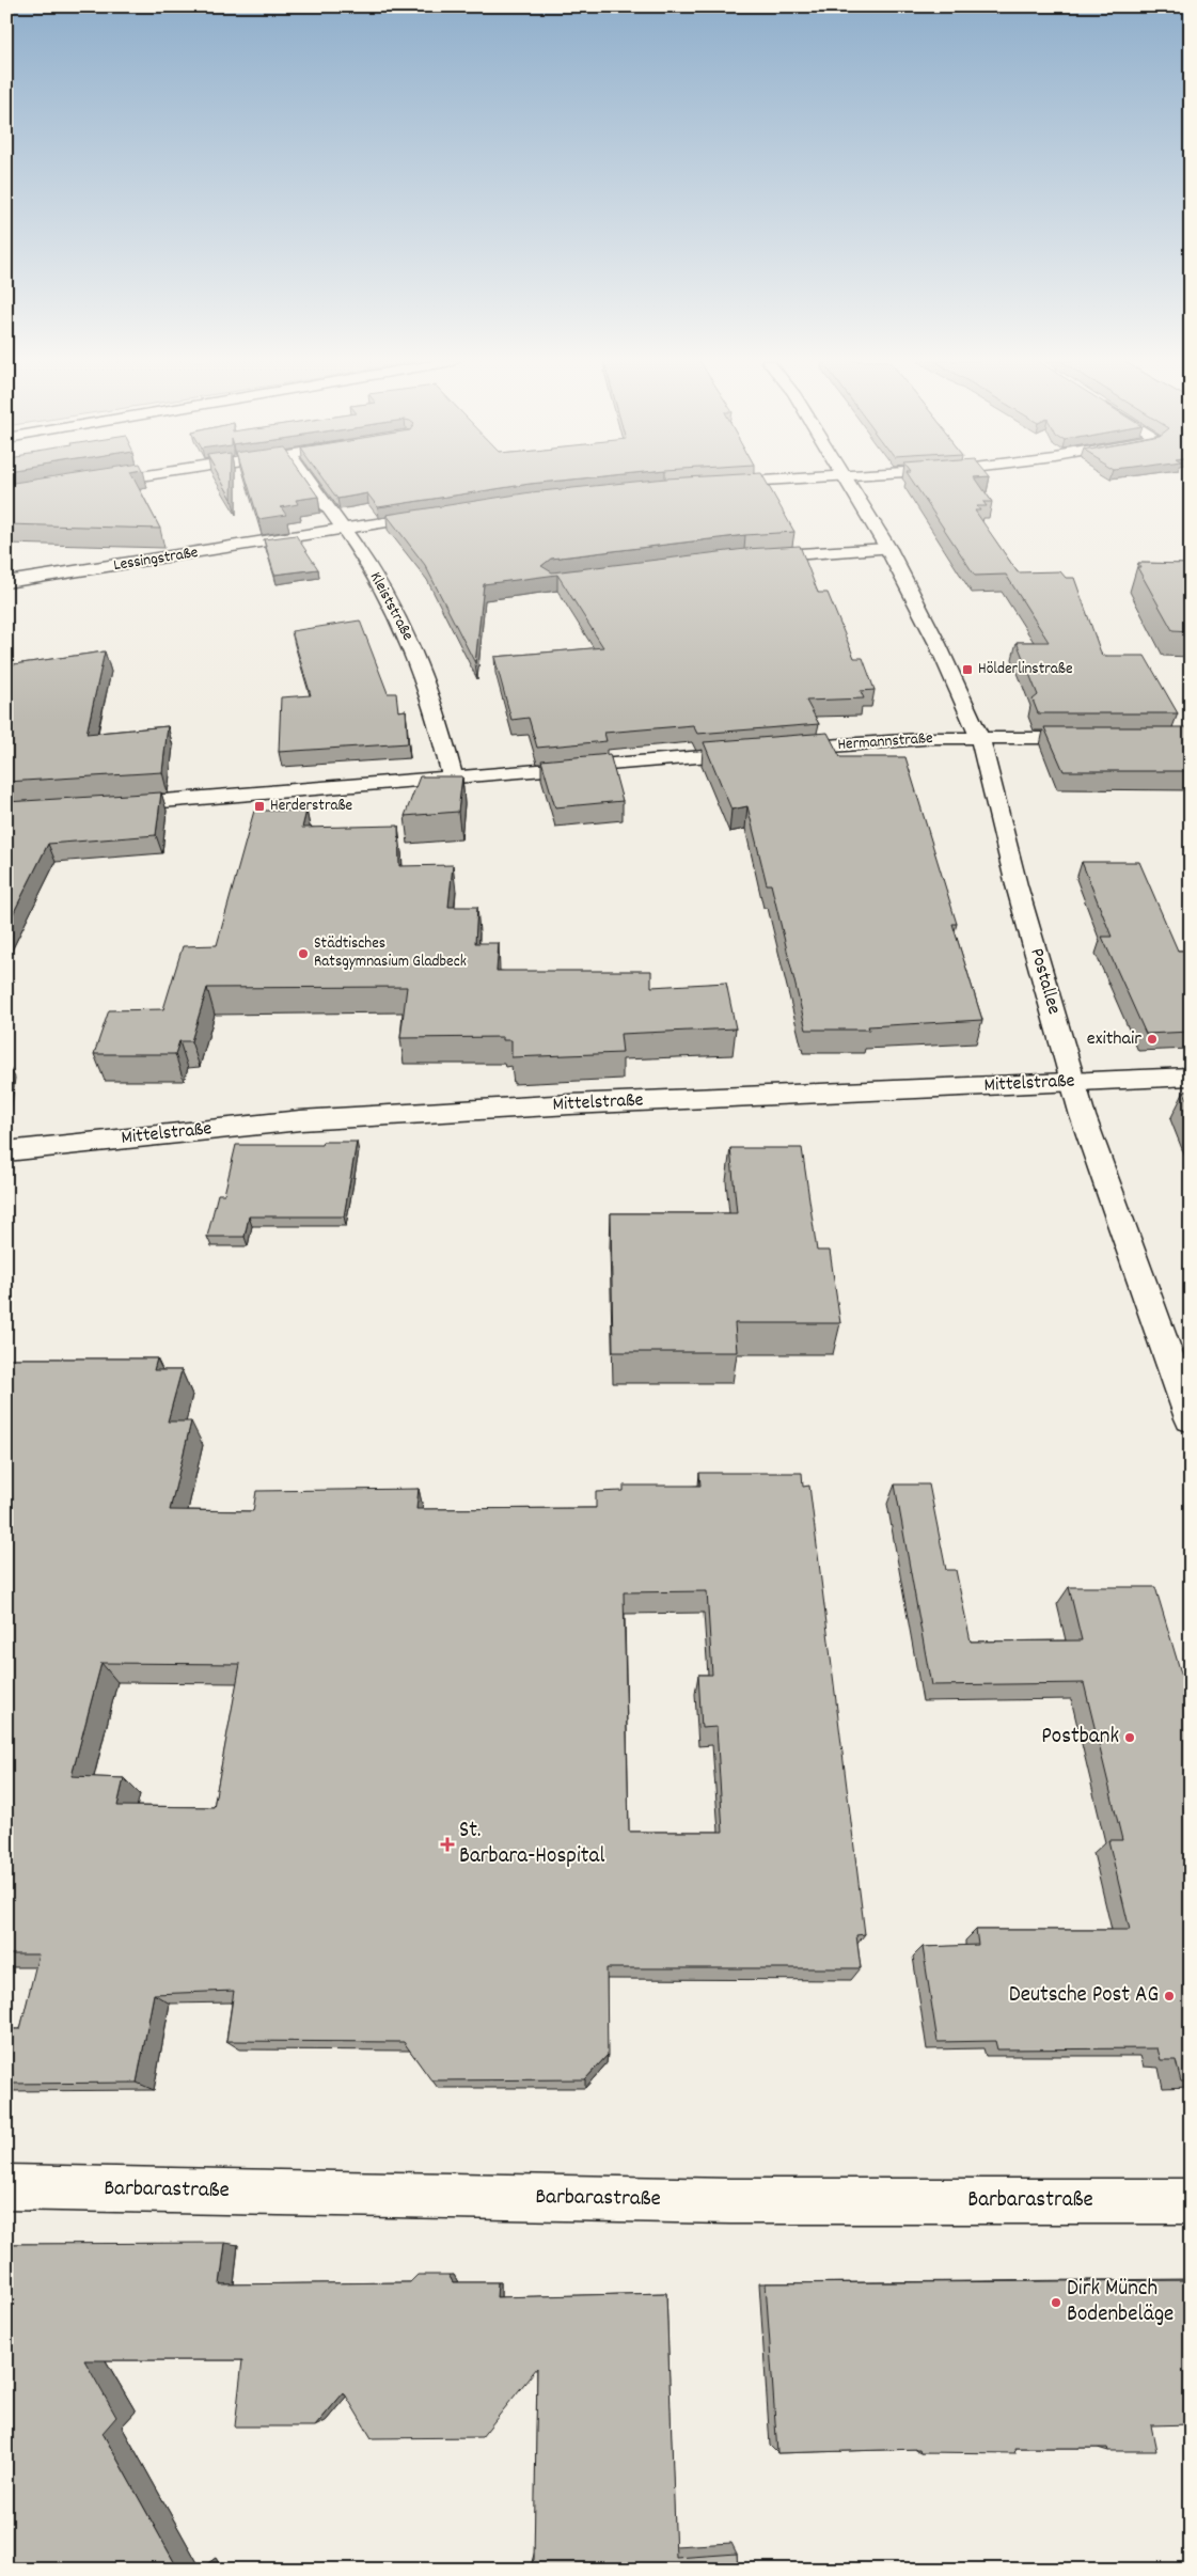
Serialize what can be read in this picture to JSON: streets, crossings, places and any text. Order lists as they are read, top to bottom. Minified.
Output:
{"streets":{"street":["Lessingstraße","Kleiststraße","Hermannstraße","Postallee","Mittelstraße","Barbarastraße"]},"crossings":[["Lessingstraße","Kleiststraße"],["Kleiststraße","Hermannstraße"],["Hermannstraße","Postallee"],["Postallee","Mittelstraße"]],"places":{"transit":["Hölderlinstraße","Herderstraße"],"other":["Städtisches Ratsgymnasium Gladbeck","exithair","Postbank","Deutsche Post AG","Dirk Münch Bodenbeläge"],"health":["St. Barbara-Hospital"]}}
